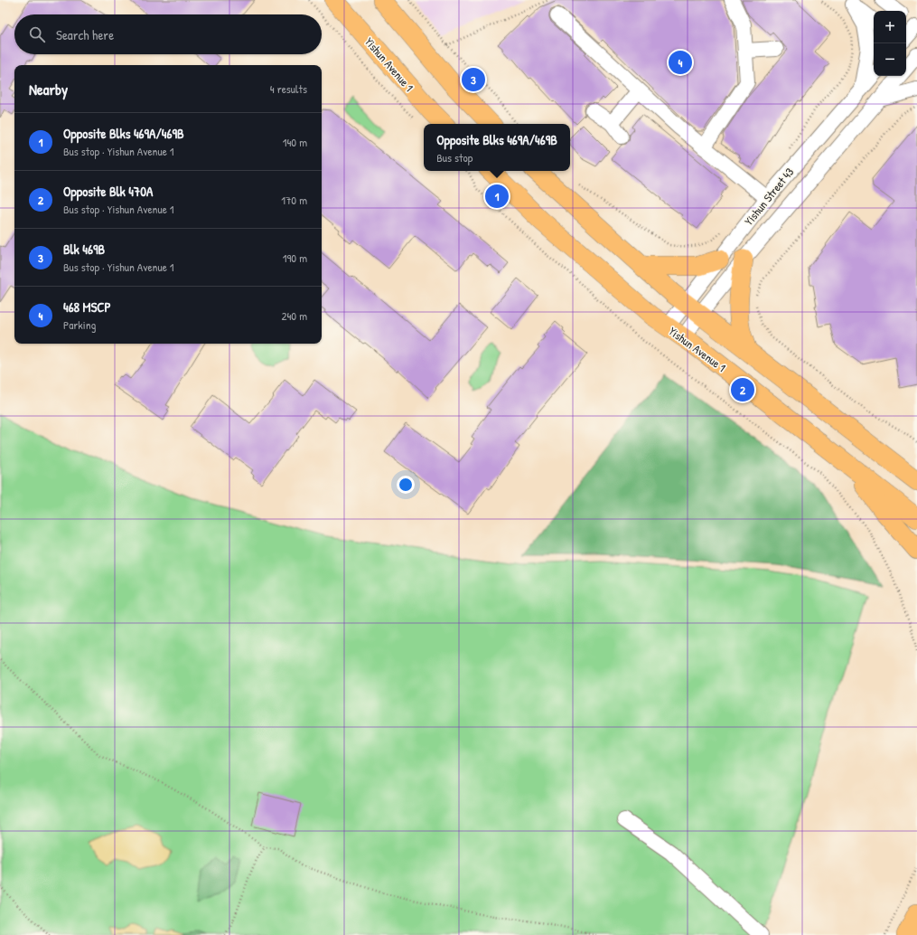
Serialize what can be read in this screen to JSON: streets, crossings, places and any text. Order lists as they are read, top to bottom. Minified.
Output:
{"streets":{"main road":["Yishun Avenue 1"],"street":["Yishun Street 43"]},"crossings":[["Yishun Avenue 1","Yishun Street 43"]],"page":{"map_buttons":["+","−"],"search":"Search here","pins":["4","3","1","2"],"heading":["Nearby","4 results"],"list":[{"mark":"1","name":"Opposite Blks 469A/469B","note":"Bus stop · Yishun Avenue 1","value":"140 m"},{"mark":"2","name":"Opposite Blk 470A","note":"Bus stop · Yishun Avenue 1","value":"170 m"},{"mark":"3","name":"Blk 469B","note":"Bus stop · Yishun Avenue 1","value":"190 m"},{"mark":"4","name":"468 MSCP","note":"Parking","value":"240 m"}],"popup":["Opposite Blks 469A/469B","Bus stop"]}}
